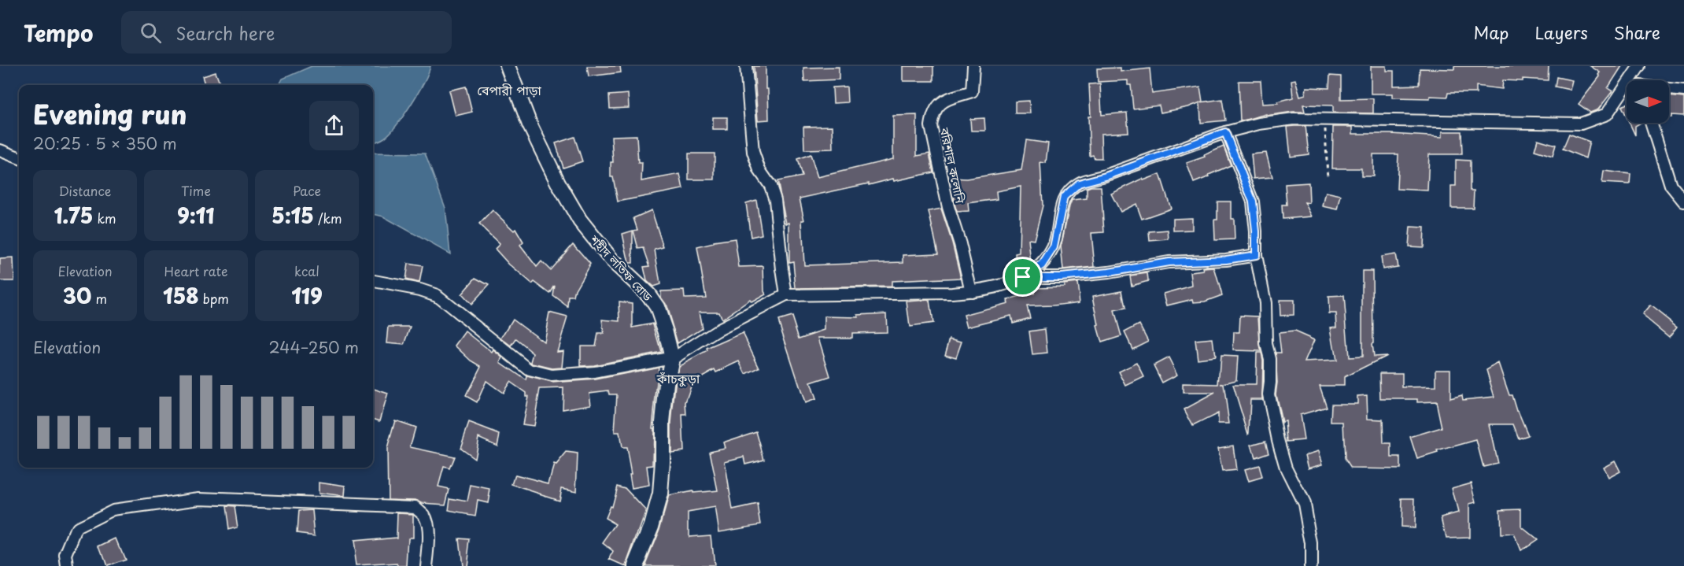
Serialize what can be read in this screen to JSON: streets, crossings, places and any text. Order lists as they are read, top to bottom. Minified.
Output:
{"streets":{"street":["বরিশাল কলোনি","শহীদ লতিফ রোড"]},"districts":["বেপারী পাড়া","কাঁচকুড়া"],"north":"right","page":{"header":"Tempo","search":"Search here","nav":["Map","Layers","Share"],"heading":["Evening run","20:25 · 5 × 350 m"],"stats":[["Distance","1.75 km"],["Time","9:11"],["Pace","5:15 /km"],["Elevation","30 m"],["Heart rate","158 bpm"],["kcal","119"]],"chart":["Elevation","244–250 m"]}}
